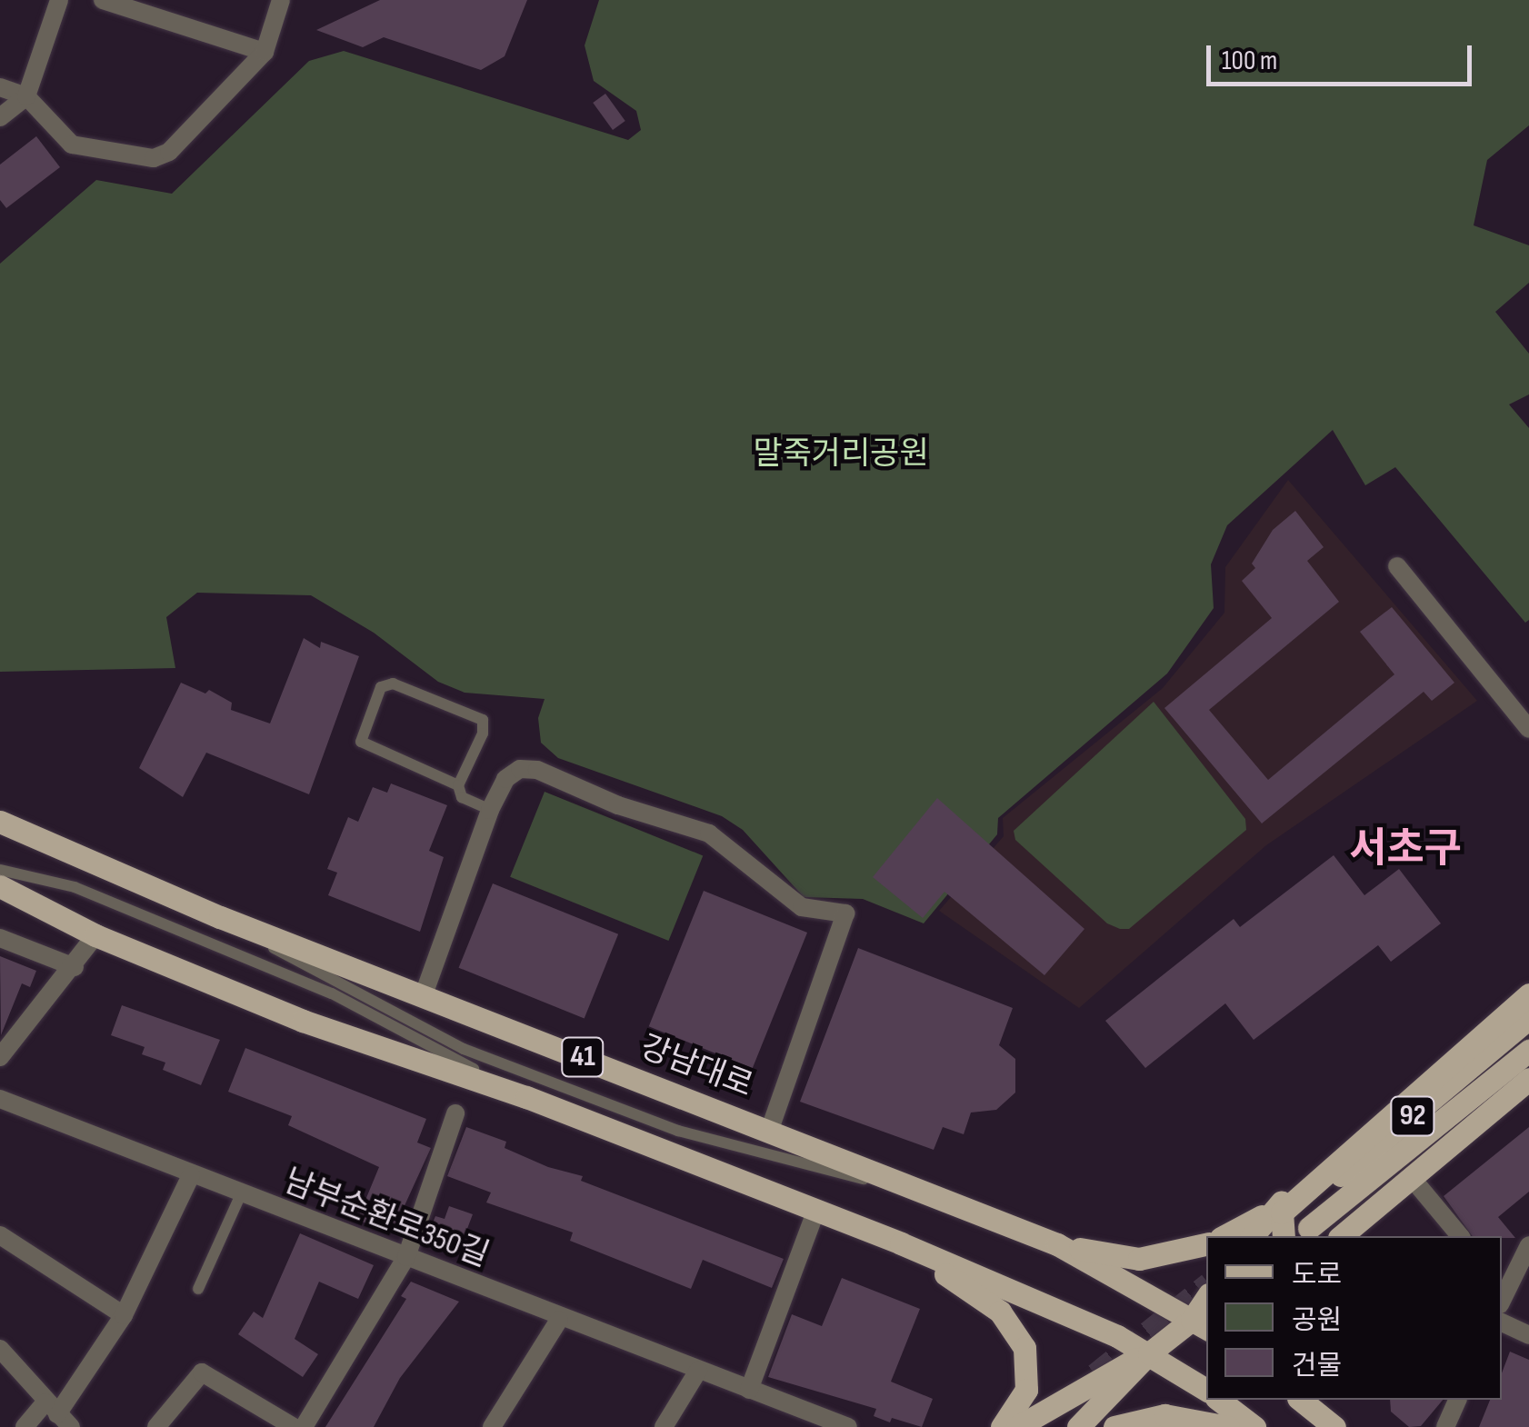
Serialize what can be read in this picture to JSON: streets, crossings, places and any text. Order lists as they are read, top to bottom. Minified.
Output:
{"streets":{"main road":["41","강남대로","92"],"street":["남부순환로350길"]},"districts":["서초구"],"parks":["말죽거리공원"],"legend":["도로","공원","건물"],"scale_bar":"100 m"}
